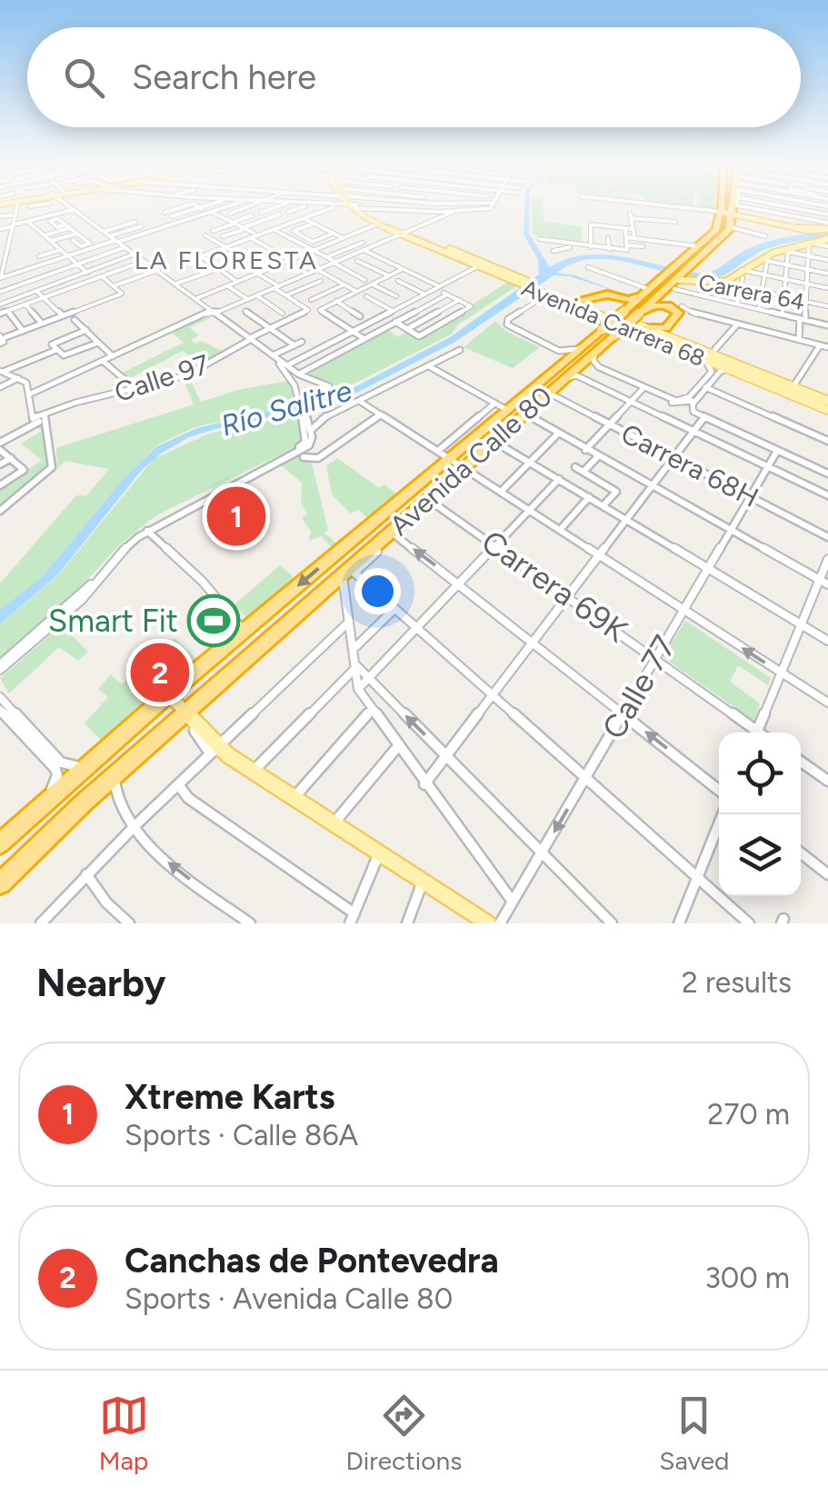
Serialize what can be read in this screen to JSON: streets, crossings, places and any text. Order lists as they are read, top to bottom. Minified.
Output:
{"streets":{"highway":["Avenida Calle 80"],"main road":["Carrera 64","Avenida Carrera 68"],"street":["Calle 97","Carrera 68H","Carrera 69K","Calle 77"]},"crossings":[["Carrera 64","Avenida Calle 80"],["Avenida Calle 80","Carrera 68H"],["Avenida Calle 80","Carrera 69K"],["Carrera 68H","Calle 77"],["Carrera 69K","Calle 77"]],"districts":["LA FLORESTA"],"water":["Río Salitre"],"places":{"sports":["Smart Fit"]},"page":{"search":"Search here","pins":["1","2"],"heading":["Nearby","2 results"],"list":[{"mark":"1","name":"Xtreme Karts","note":"Sports · Calle 86A","value":"270 m"},{"mark":"2","name":"Canchas de Pontevedra","note":"Sports · Avenida Calle 80","value":"300 m"}],"nav":["Map","Directions","Saved"]}}
